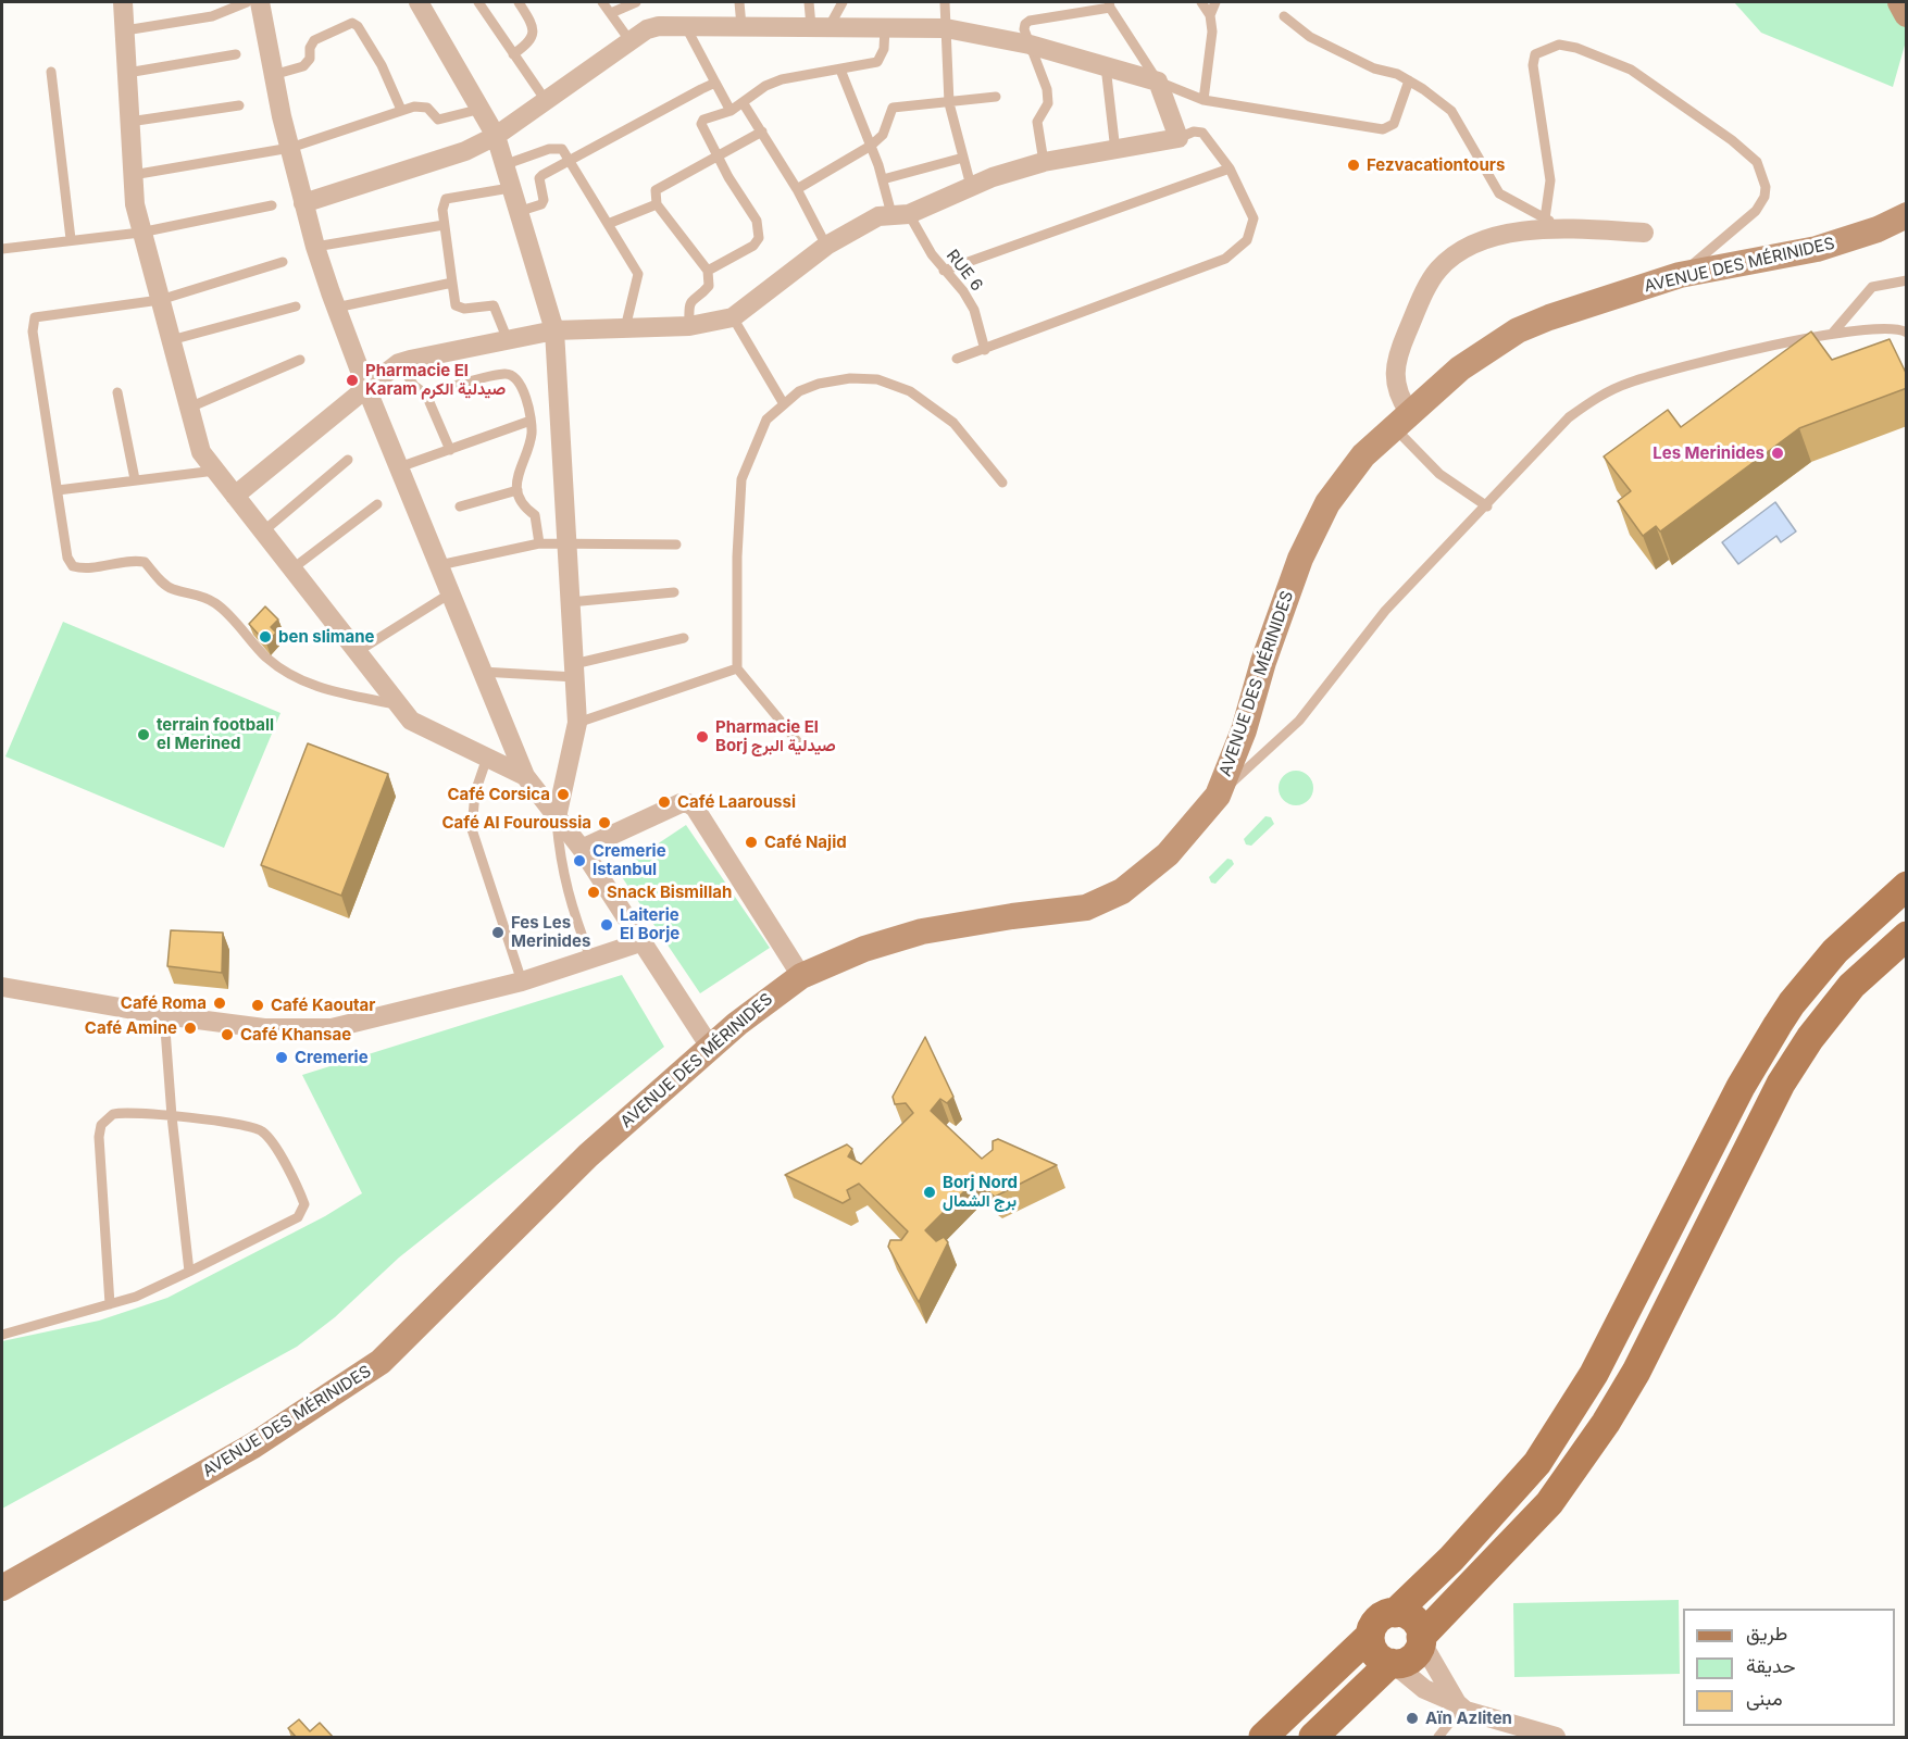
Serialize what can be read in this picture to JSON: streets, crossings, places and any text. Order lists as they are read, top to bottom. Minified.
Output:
{"streets":{"main road":["AVENUE DES MÉRINIDES"],"lane":["RUE 6"]},"places":["Fezvacationtours","Pharmacie El Karam صيدلية الكرم","Les Merinides","ben slimane","terrain football el Merined","Pharmacie El Borj صيدلية البرج","Café Corsica","Café Laaroussi","Café Al Fouroussia","Café Najid","Cremerie Istanbul","Snack Bismillah","Laiterie El Borje","Fes Les Merinides","Café Roma","Café Kaoutar","Café Amine","Café Khansae","Cremerie","Borj Nord برج الشمال","Aïn Azliten"],"legend":["طريق","حديقة","مبنى"]}
